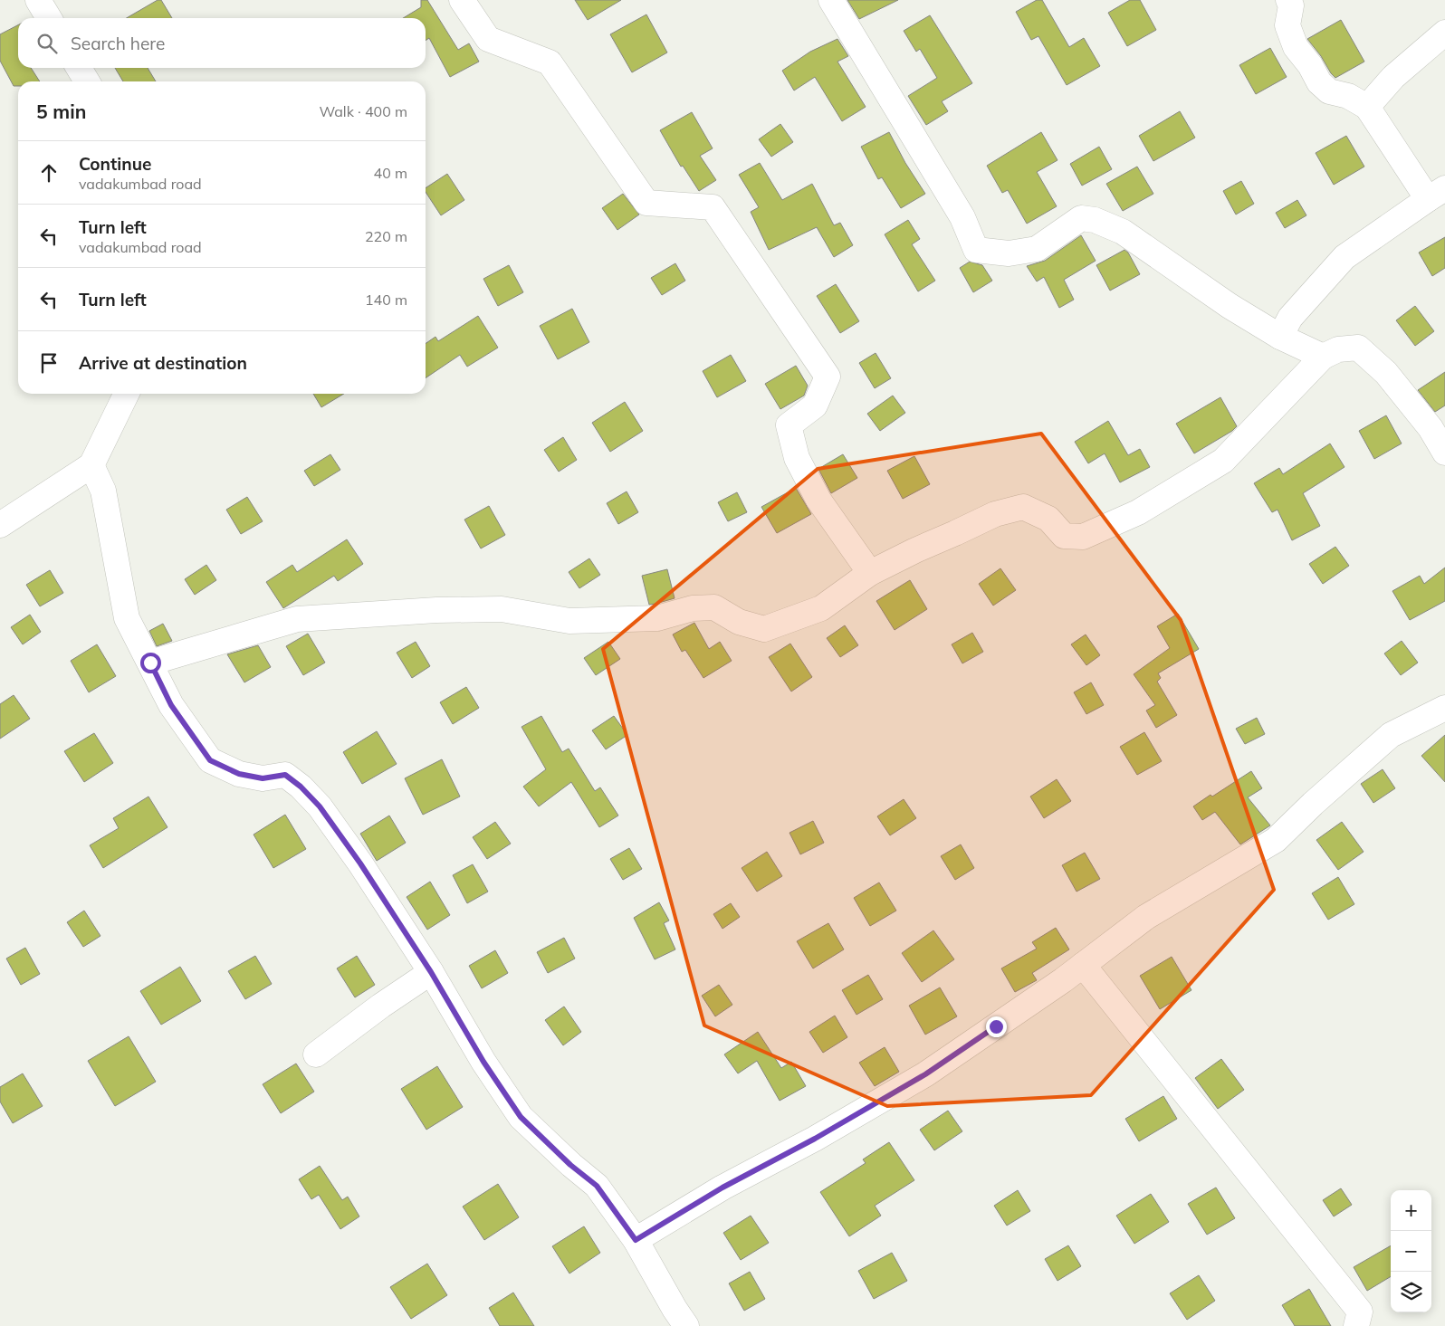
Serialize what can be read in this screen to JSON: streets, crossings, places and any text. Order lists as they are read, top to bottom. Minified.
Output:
{"page":{"search":"Search here","heading":["5 min","Walk · 400 m"],"list":[["Continue","vadakumbad road","40 m"],["Turn left","vadakumbad road","220 m"],["Turn left","140 m"],"Arrive at destination"],"map_buttons":["+","−"]}}
